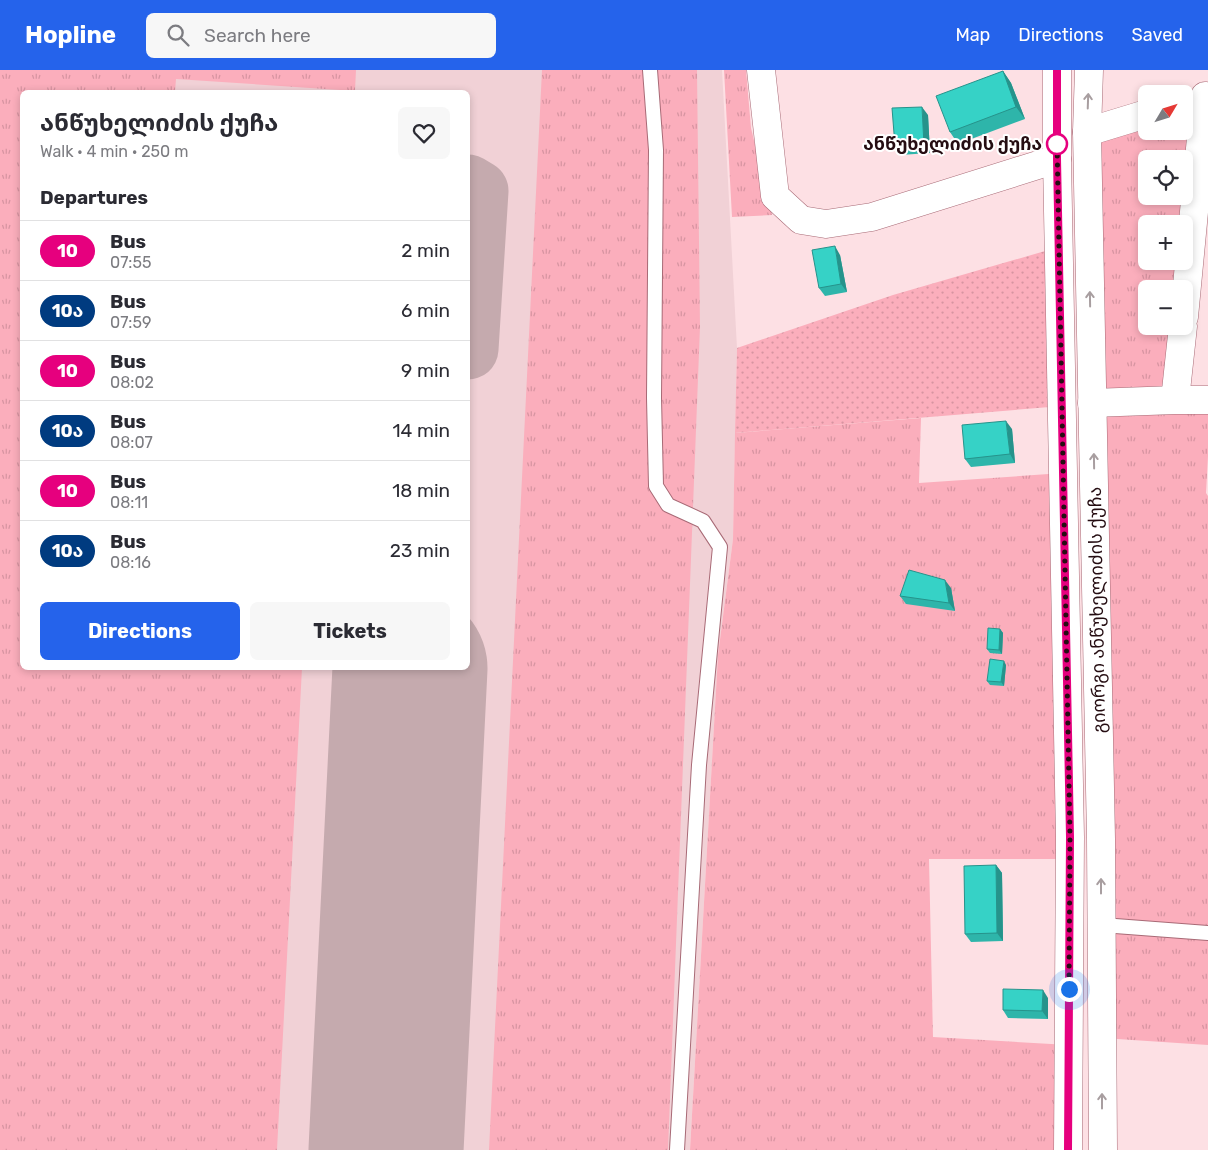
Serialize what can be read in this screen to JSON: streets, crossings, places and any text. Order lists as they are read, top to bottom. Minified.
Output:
{"streets":{"main road":["გიორგი ანწუხელიძის ქუჩა"]},"places":["ანწუხელიძის ქუჩა"],"lines":["bus line 10"],"north":"top right","page":{"header":"Hopline","search":"Search here","nav":["Map","Directions","Saved"],"map_buttons":["+","−"],"heading":[["ანწუხელიძის ქუჩა","Walk · 4 min · 250 m"],"Departures"],"list":[{"mark":"10","name":"Bus","note":"07:55","value":"2 min"},{"mark":"10ა","name":"Bus","note":"07:59","value":"6 min"},{"mark":"10","name":"Bus","note":"08:02","value":"9 min"},{"mark":"10ა","name":"Bus","note":"08:07","value":"14 min"},{"mark":"10","name":"Bus","note":"08:11","value":"18 min"},{"mark":"10ა","name":"Bus","note":"08:16","value":"23 min"}],"buttons":["Directions","Tickets"]}}
